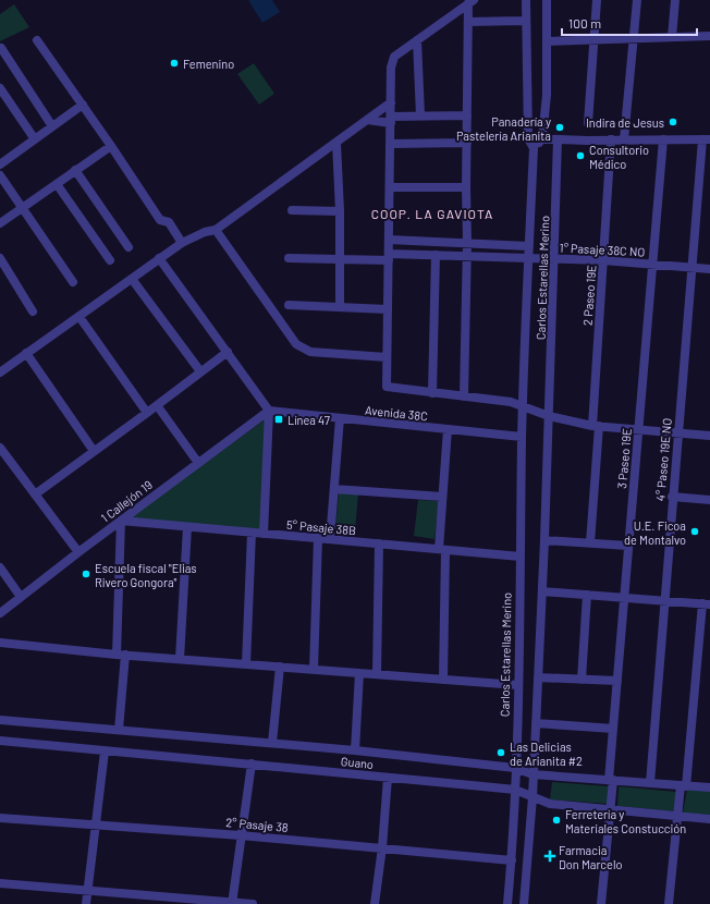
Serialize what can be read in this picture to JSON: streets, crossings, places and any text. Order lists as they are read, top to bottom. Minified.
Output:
{"streets":{"street":["1° Pasaje 38C NO","Carlos Estarellas Merino","2 Paseo 19E","Avenida 38C","3 Paseo 19E","4° Paseo 19E NO","1 Callejón 19","5° Pasaje 38B","Guano","2° Pasaje 38"]},"crossings":[["1° Pasaje 38C NO","Carlos Estarellas Merino"],["1° Pasaje 38C NO","2 Paseo 19E"],["1° Pasaje 38C NO","3 Paseo 19E"],["1° Pasaje 38C NO","4° Paseo 19E NO"],["Carlos Estarellas Merino","Avenida 38C"],["Carlos Estarellas Merino","5° Pasaje 38B"],["Carlos Estarellas Merino","Guano"],["Carlos Estarellas Merino","2° Pasaje 38"],["Avenida 38C","1 Callejón 19"],["3 Paseo 19E","Guano"],["4° Paseo 19E NO","Guano"],["1 Callejón 19","5° Pasaje 38B"]],"districts":["COOP. LA GAVIOTA"],"places":{"other":["Femenino","Indira de Jesus","Panadería y Pastelería Arianita","Consultorio Médico","U.E. Ficoa de Montalvo","Escuela fiscal \"Elias Rivero Gongora\"","Las Delicias de Arianita #2","Ferretería y Materiales Constucción"],"transit":["Línea 47"],"health":["Farmacia Don Marcelo"]},"scale_bar":"100 m"}
